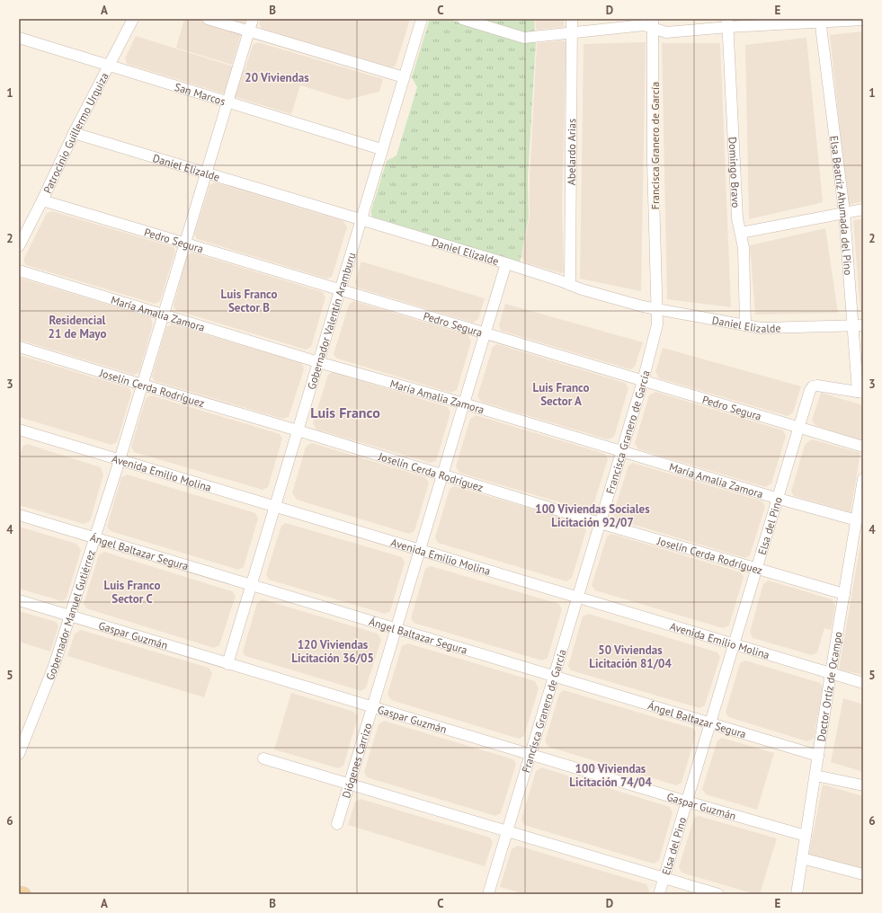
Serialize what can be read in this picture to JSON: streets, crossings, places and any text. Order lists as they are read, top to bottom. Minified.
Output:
{"streets":{"street":["San Marcos","Patrocinio Guillermo Urquiza","Francisca Granero de García","Abelardo Arias","Daniel Elizalde","Domingo Bravo","Elsa Beatriz Ahumada del Pino","Pedro Segura","María Amalia Zamora","Gobernador Valentín Aramburu","Joselín Cerda Rodríguez","Avenida Emilio Molina","Elsa del Pino","Ángel Baltazar Segura","Gobernador Manuel Gutiérrez","Gaspar Guzmán","Doctor Ortíz de Ocampo","Diógenes Carrizo"]},"crossings":[["San Marcos","Patrocinio Guillermo Urquiza"],["San Marcos","Gobernador Valentín Aramburu"],["San Marcos","Gobernador Manuel Gutiérrez"],["Patrocinio Guillermo Urquiza","Daniel Elizalde"],["Patrocinio Guillermo Urquiza","Pedro Segura"],["Francisca Granero de García","Daniel Elizalde"],["Francisca Granero de García","Pedro Segura"],["Francisca Granero de García","María Amalia Zamora"],["Francisca Granero de García","Joselín Cerda Rodríguez"],["Francisca Granero de García","Avenida Emilio Molina"],["Francisca Granero de García","Ángel Baltazar Segura"],["Francisca Granero de García","Gaspar Guzmán"],["Abelardo Arias","Daniel Elizalde"],["Daniel Elizalde","Domingo Bravo"],["Daniel Elizalde","Elsa Beatriz Ahumada del Pino"],["Daniel Elizalde","Gobernador Valentín Aramburu"],["Daniel Elizalde","Gobernador Manuel Gutiérrez"],["Daniel Elizalde","Diógenes Carrizo"],["Elsa Beatriz Ahumada del Pino","Elsa del Pino"],["Pedro Segura","Gobernador Valentín Aramburu"],["Pedro Segura","Elsa del Pino"],["Pedro Segura","Gobernador Manuel Gutiérrez"],["Pedro Segura","Diógenes Carrizo"],["María Amalia Zamora","Gobernador Valentín Aramburu"],["María Amalia Zamora","Elsa del Pino"],["María Amalia Zamora","Gobernador Manuel Gutiérrez"],["María Amalia Zamora","Doctor Ortíz de Ocampo"],["María Amalia Zamora","Diógenes Carrizo"],["Gobernador Valentín Aramburu","Joselín Cerda Rodríguez"],["Gobernador Valentín Aramburu","Avenida Emilio Molina"],["Gobernador Valentín Aramburu","Ángel Baltazar Segura"],["Gobernador Valentín Aramburu","Gaspar Guzmán"],["Joselín Cerda Rodríguez","Elsa del Pino"],["Joselín Cerda Rodríguez","Gobernador Manuel Gutiérrez"],["Joselín Cerda Rodríguez","Doctor Ortíz de Ocampo"],["Joselín Cerda Rodríguez","Diógenes Carrizo"],["Avenida Emilio Molina","Elsa del Pino"],["Avenida Emilio Molina","Gobernador Manuel Gutiérrez"],["Avenida Emilio Molina","Doctor Ortíz de Ocampo"],["Avenida Emilio Molina","Diógenes Carrizo"],["Elsa del Pino","Ángel Baltazar Segura"],["Elsa del Pino","Gaspar Guzmán"],["Ángel Baltazar Segura","Gobernador Manuel Gutiérrez"],["Ángel Baltazar Segura","Doctor Ortíz de Ocampo"],["Ángel Baltazar Segura","Diógenes Carrizo"],["Gobernador Manuel Gutiérrez","Gaspar Guzmán"],["Gaspar Guzmán","Doctor Ortíz de Ocampo"],["Gaspar Guzmán","Diógenes Carrizo"]],"districts":["20 Viviendas","Luis Franco Sector B","Residencial 21 de Mayo","Luis Franco Sector A","Luis Franco","100 Viviendas Sociales Licitación 92/07","Luis Franco Sector C","120 Viviendas Licitación 36/05","50 Viviendas Licitación 81/04","100 Viviendas Licitación 74/04"],"grid":{"columns":["A","B","C","D","E"],"rows":["1","2","3","4","5","6"]}}
